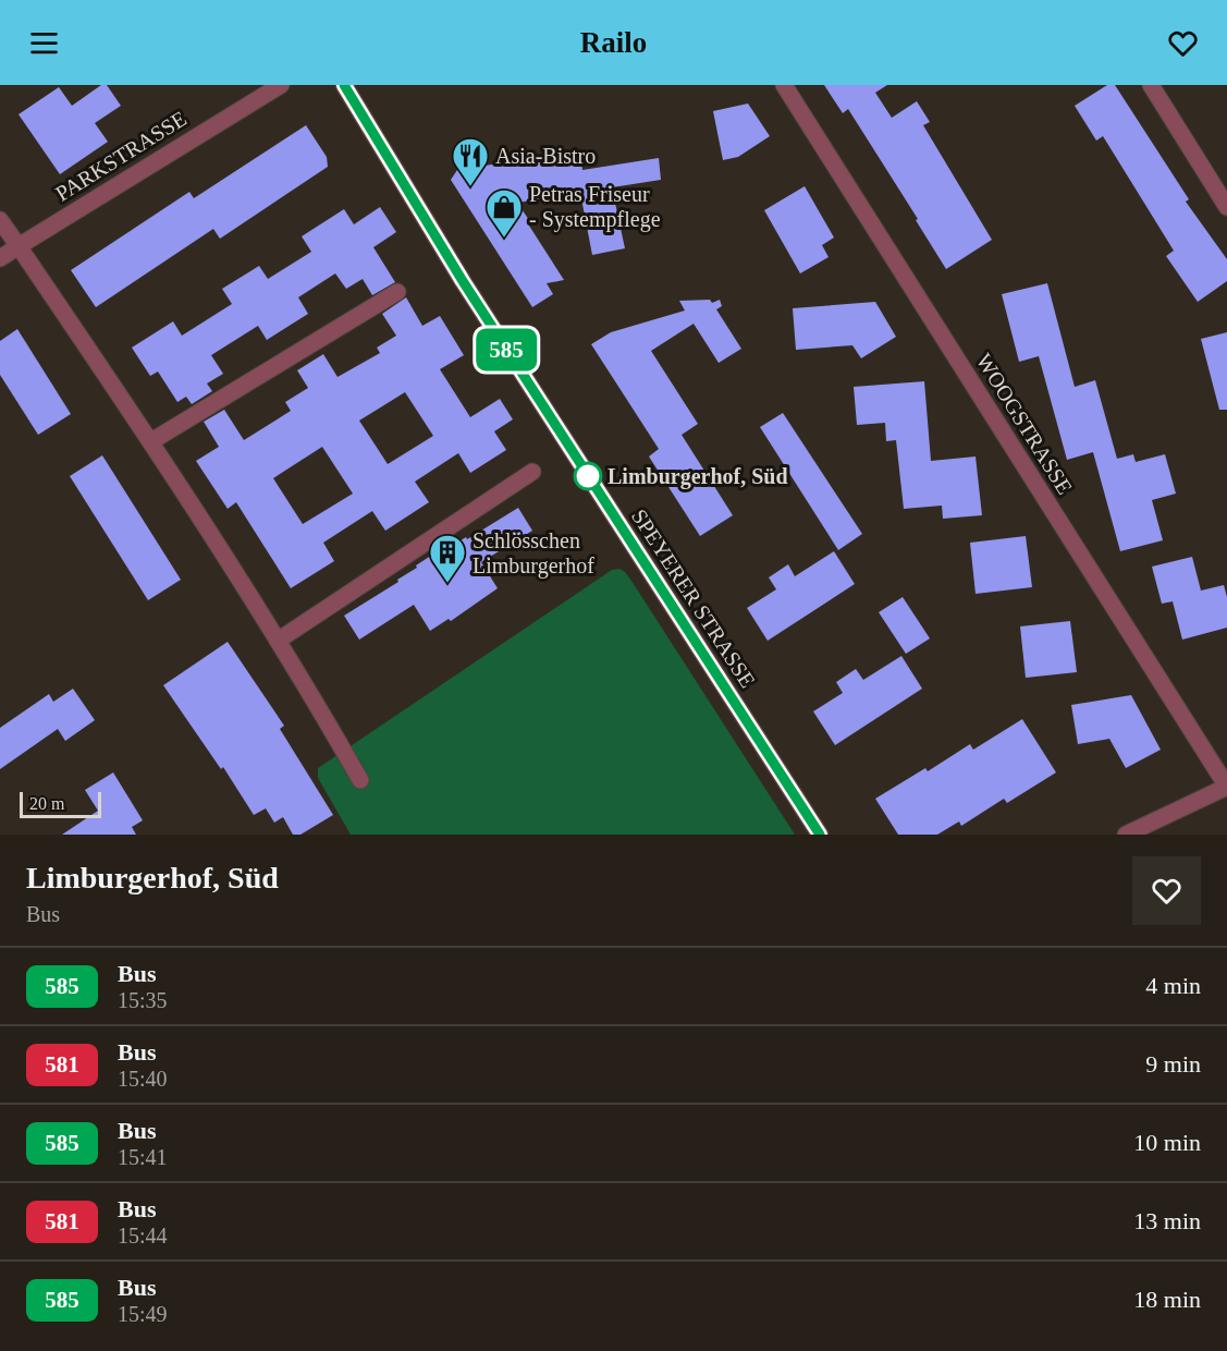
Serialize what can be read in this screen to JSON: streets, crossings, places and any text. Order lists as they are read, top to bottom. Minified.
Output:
{"streets":{"street":["PARKSTRASSE","WOOGSTRASSE","SPEYERER STRASSE"]},"places":{"restaurant":["Asia-Bistro"],"shop":["Petras Friseur - Systempflege"],"other":["Limburgerhof, Süd"],"building":["Schlösschen Limburgerhof"]},"lines":["bus line 585"],"scale_bar":"20 m","page":{"header":"Railo","on_map":"585","scale":"20 m","heading":["Limburgerhof, Süd","Bus"],"list":[{"mark":"585","name":"Bus","note":"15:35","value":"4 min"},{"mark":"581","name":"Bus","note":"15:40","value":"9 min"},{"mark":"585","name":"Bus","note":"15:41","value":"10 min"},{"mark":"581","name":"Bus","note":"15:44","value":"13 min"},{"mark":"585","name":"Bus","note":"15:49","value":"18 min"}]}}
